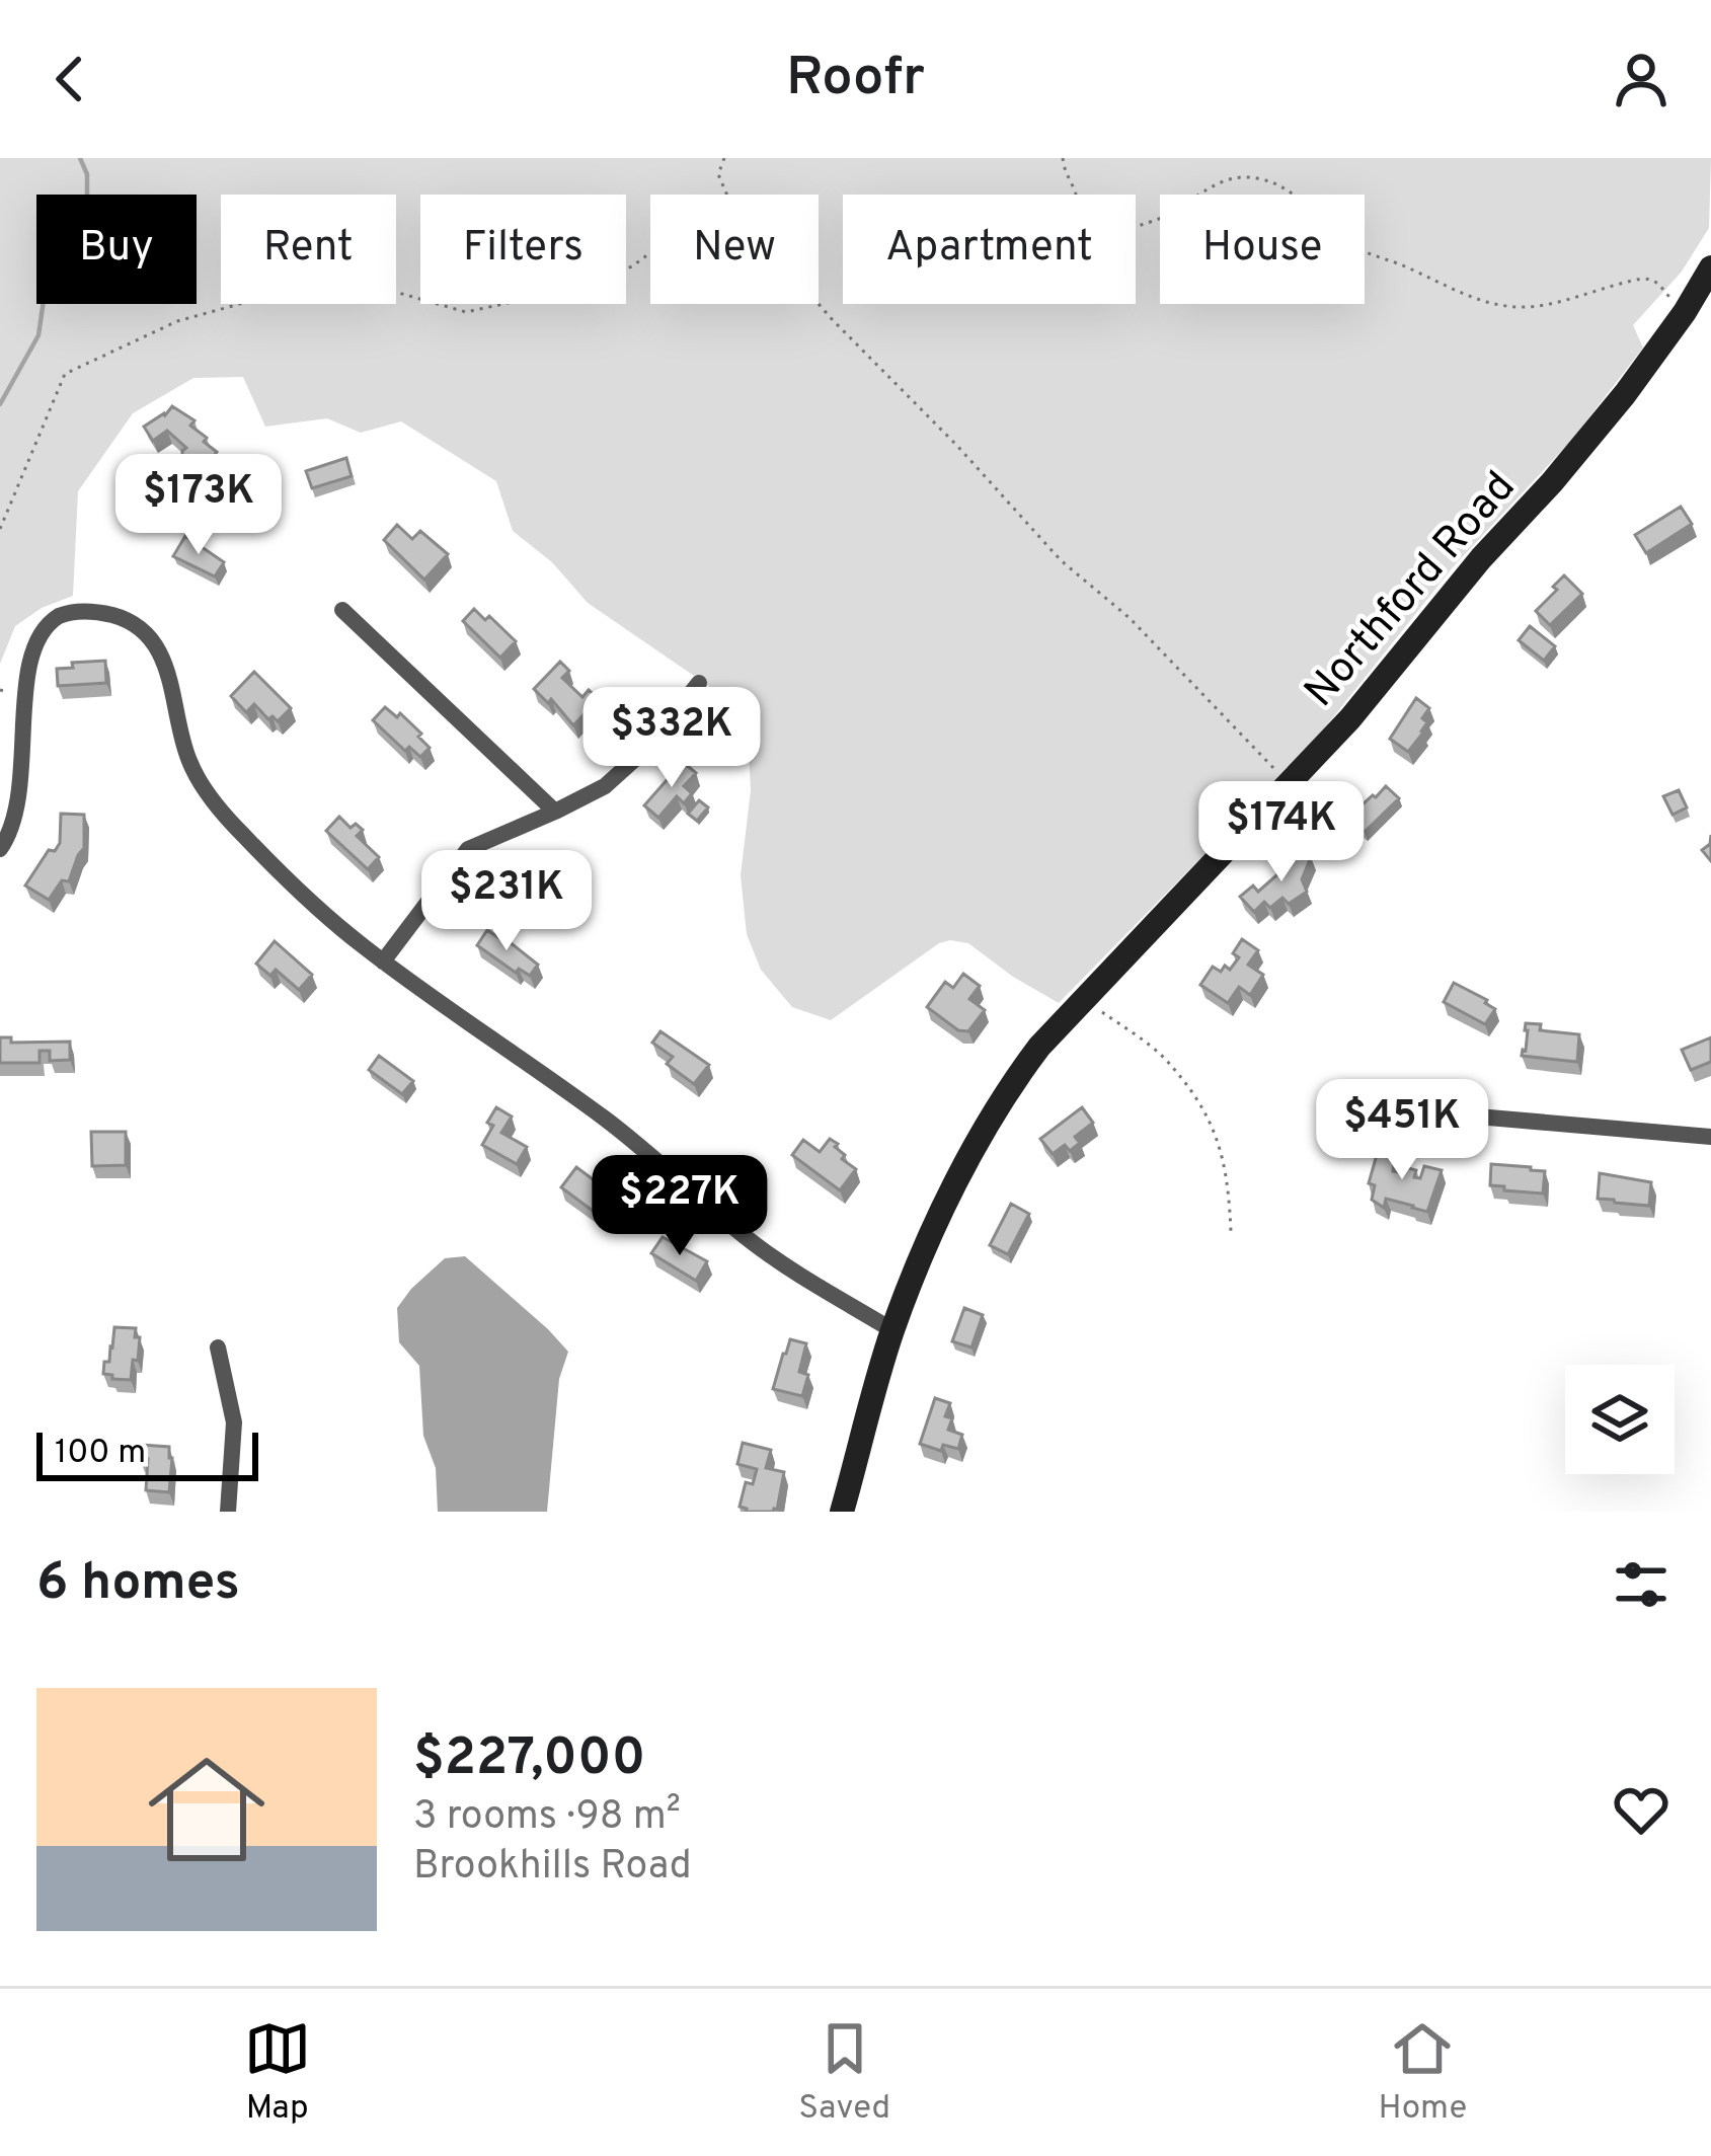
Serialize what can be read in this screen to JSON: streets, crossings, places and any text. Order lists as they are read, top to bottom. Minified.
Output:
{"streets":{"street":["Northford Road"]},"scale_bar":"100 m","page":{"header":"Roofr","chip":["Buy","Rent","Filters","New","Apartment","House"],"price":["$173K","$332K","$174K","$231K","$451K","$227K"],"scale":"100 m","heading":"6 homes","list":[{"name":"$227,000","note":"3 rooms · 98 m² · Brookhills Road"}],"tabs":["Map","Saved","Home"]}}
